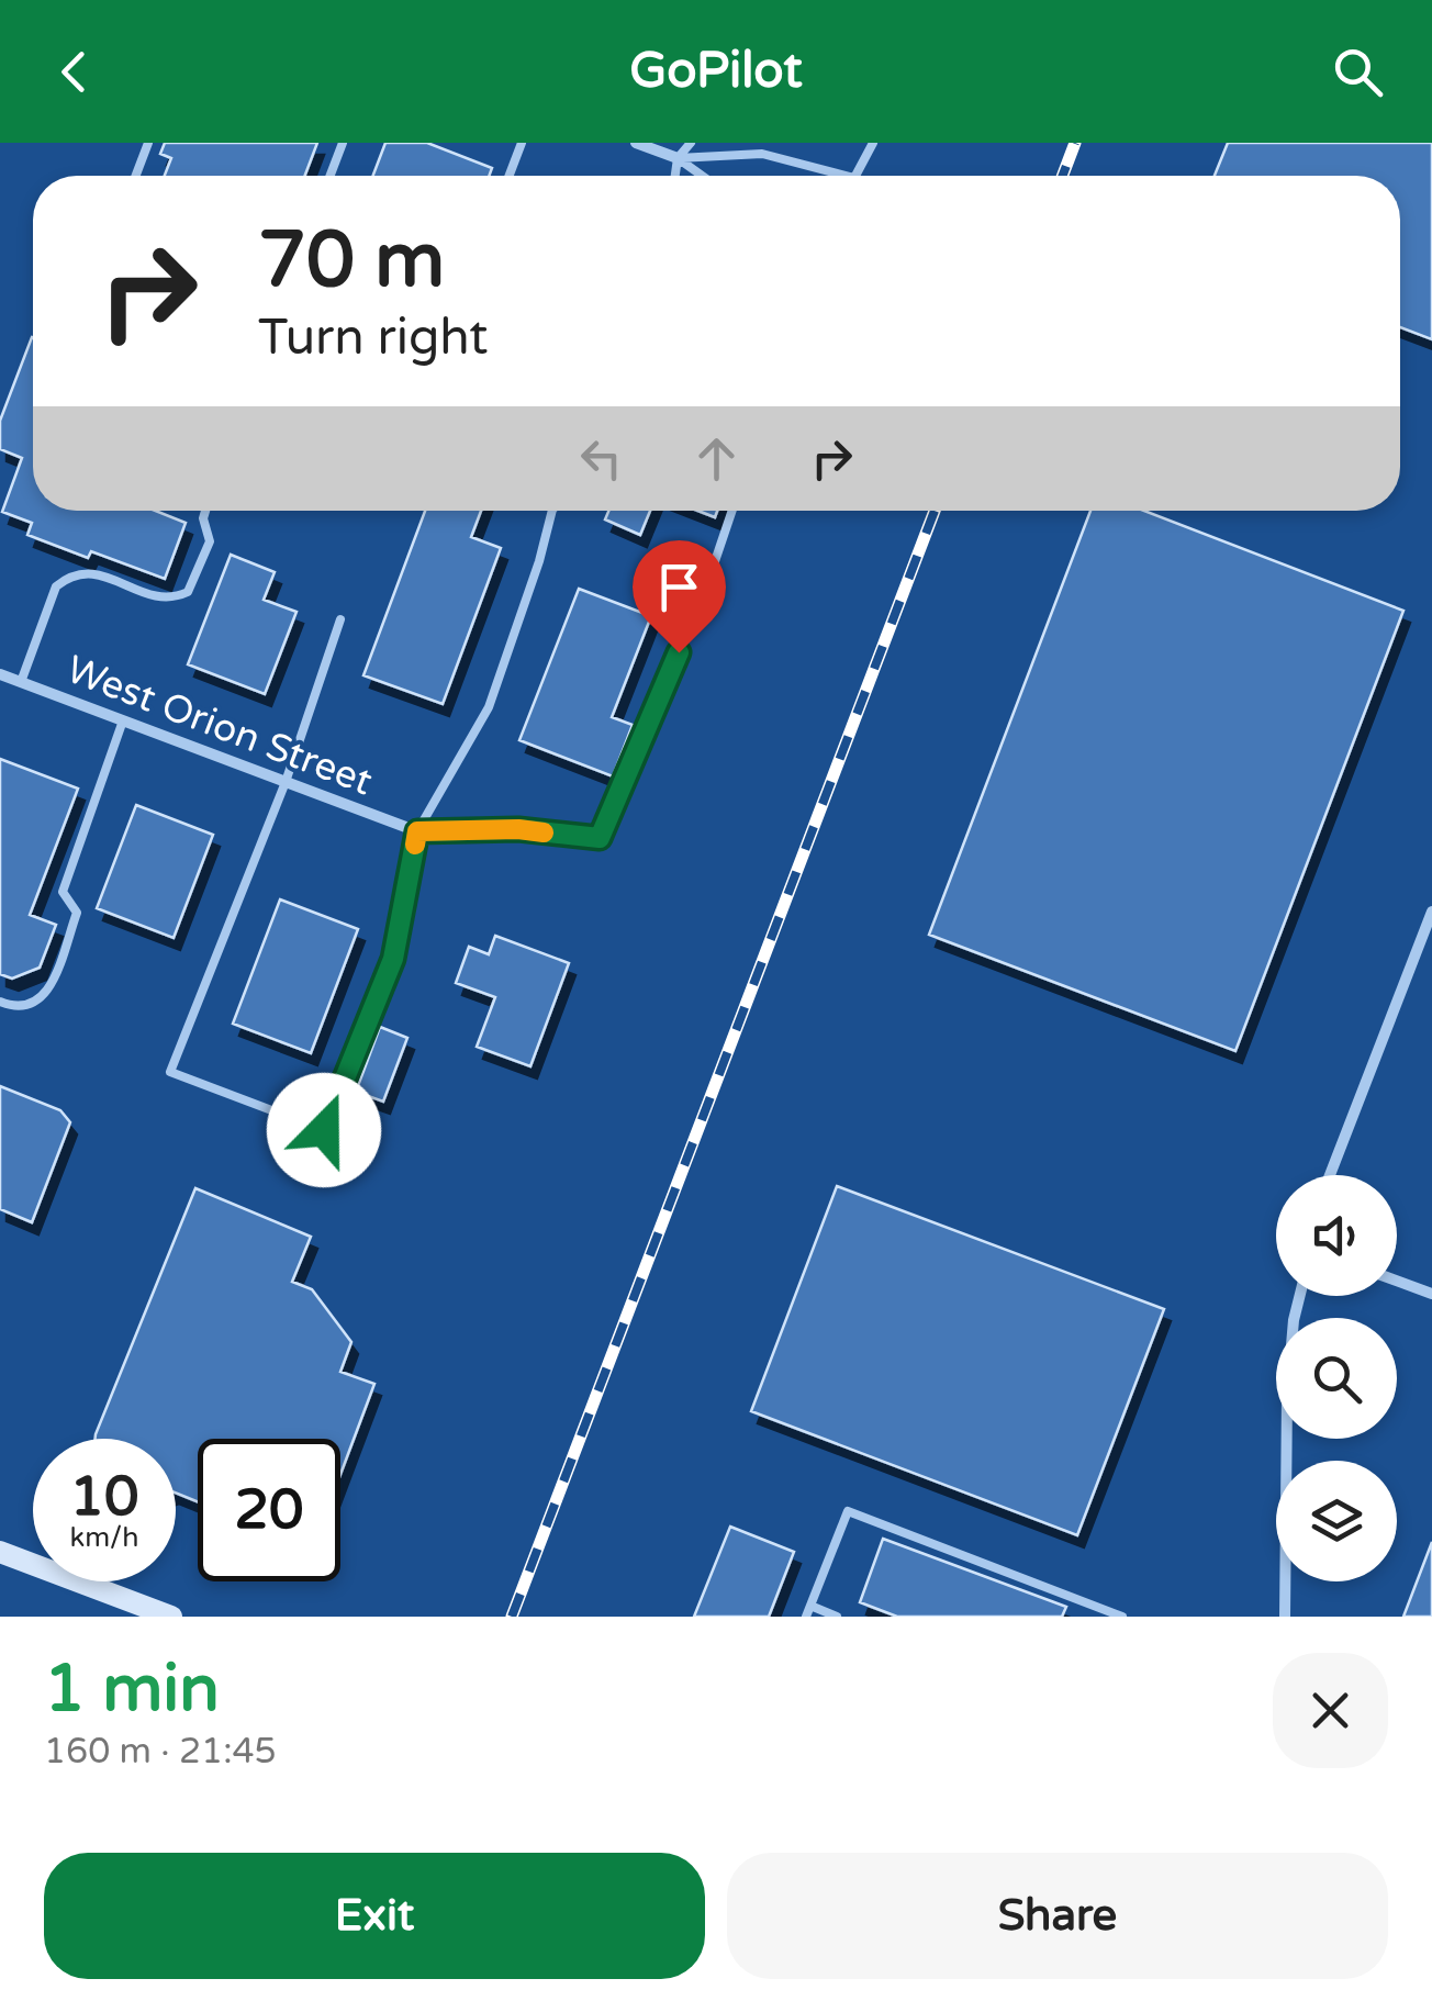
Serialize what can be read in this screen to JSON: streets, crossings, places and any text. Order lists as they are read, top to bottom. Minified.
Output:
{"streets":{"street":["West Orion Street"]},"page":{"header":"GoPilot","turn":["70 m","Turn right"],"speed":"10 km/h","limit":"20","heading":["1 min","160 m · 21:45"],"buttons":["Exit","Share"]}}
